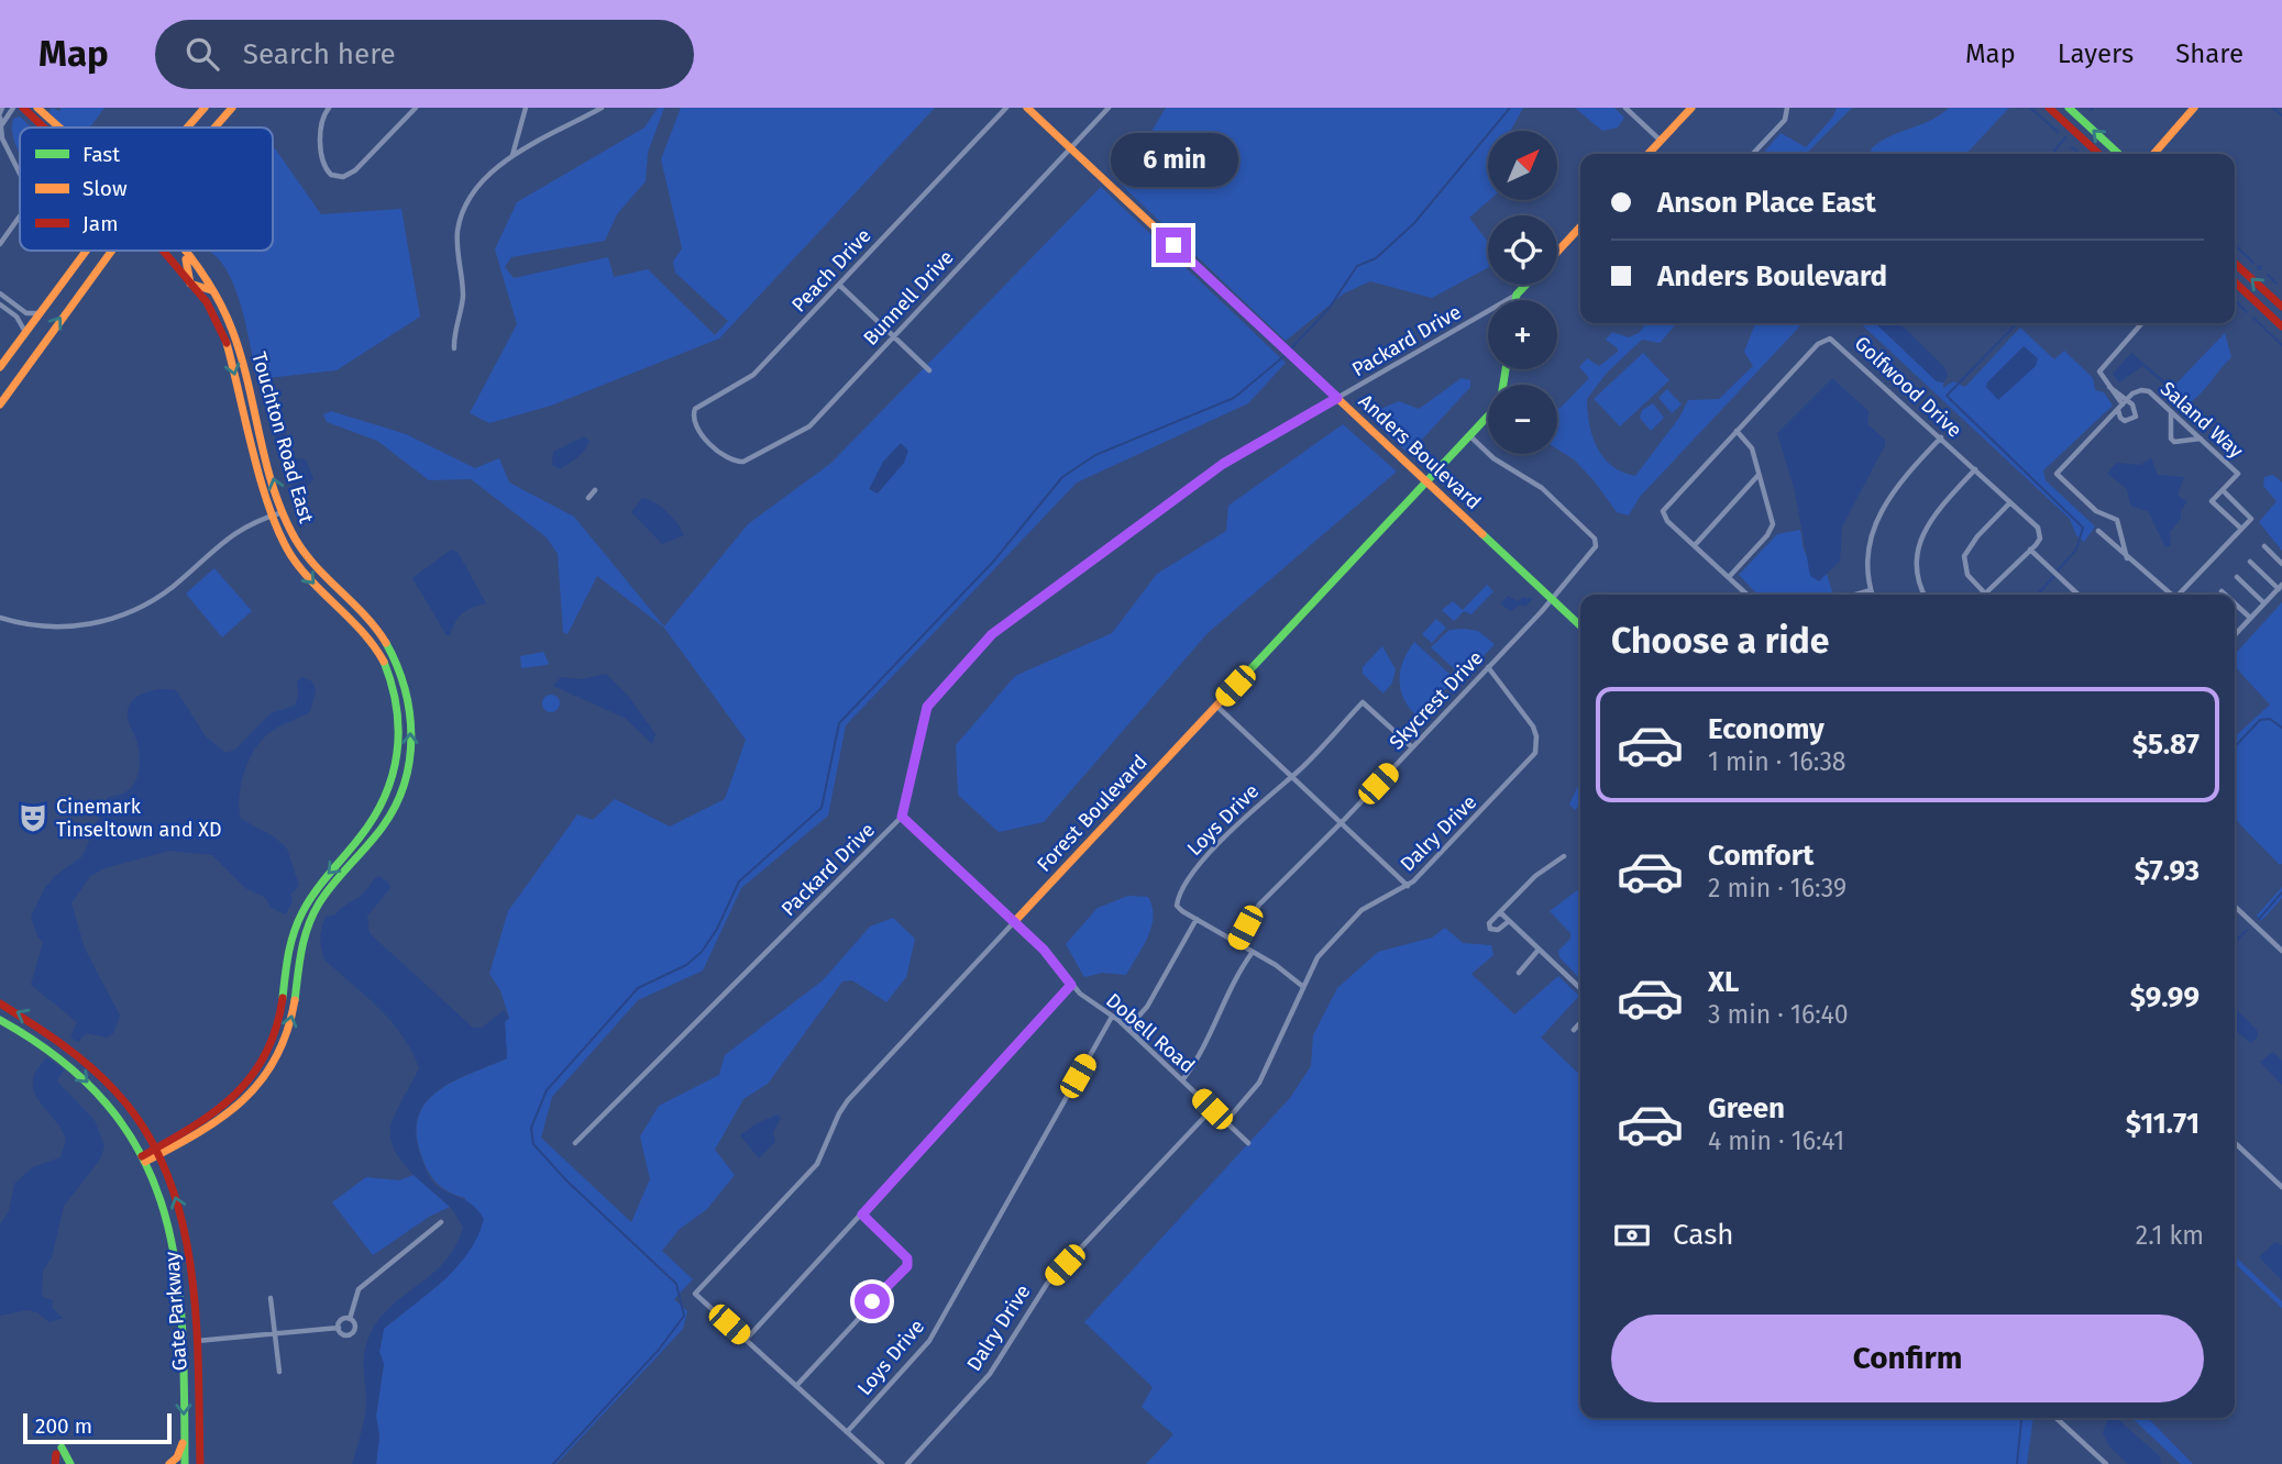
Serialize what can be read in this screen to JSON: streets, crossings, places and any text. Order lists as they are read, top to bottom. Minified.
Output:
{"streets":{"main road":["Touchton Road East","Anders Boulevard","Forest Boulevard","Gate Parkway"],"street":["Peach Drive","Bunnell Drive","Packard Drive","Golfwood Drive","Saland Way","Skycrest Drive","Loys Drive","Dalry Drive","Dobell Road"]},"crossings":[["Peach Drive","Bunnell Drive"],["Bunnell Drive","Anders Boulevard"],["Packard Drive","Anders Boulevard"],["Packard Drive","Dobell Road"],["Touchton Road East","Gate Parkway"],["Anders Boulevard","Skycrest Drive"],["Anders Boulevard","Forest Boulevard"],["Skycrest Drive","Forest Boulevard"],["Skycrest Drive","Loys Drive"],["Skycrest Drive","Dalry Drive"],["Forest Boulevard","Dobell Road"],["Loys Drive","Dobell Road"],["Dalry Drive","Dobell Road"]],"places":{"theatre":["Cinemark Tinseltown and XD"]},"legend":["Fast","Slow","Jam"],"scale_bar":"200 m","north":"top right","page":{"header":"Map","search":"Search here","nav":["Map","Layers","Share"],"map_buttons":["+","−"],"bubble":"6 min","banner":["Anson Place East","Anders Boulevard"],"heading":"Choose a ride","list":[{"name":"Economy","note":"1 min · 16:38","value":"$5.87"},{"name":"Comfort","note":"2 min · 16:39","value":"$7.93"},{"name":"XL","note":"3 min · 16:40","value":"$9.99"},{"name":"Green","note":"4 min · 16:41","value":"$11.71"}],"pay":["Cash","2.1 km"],"buttons":"Confirm","scale":"200 m"}}
